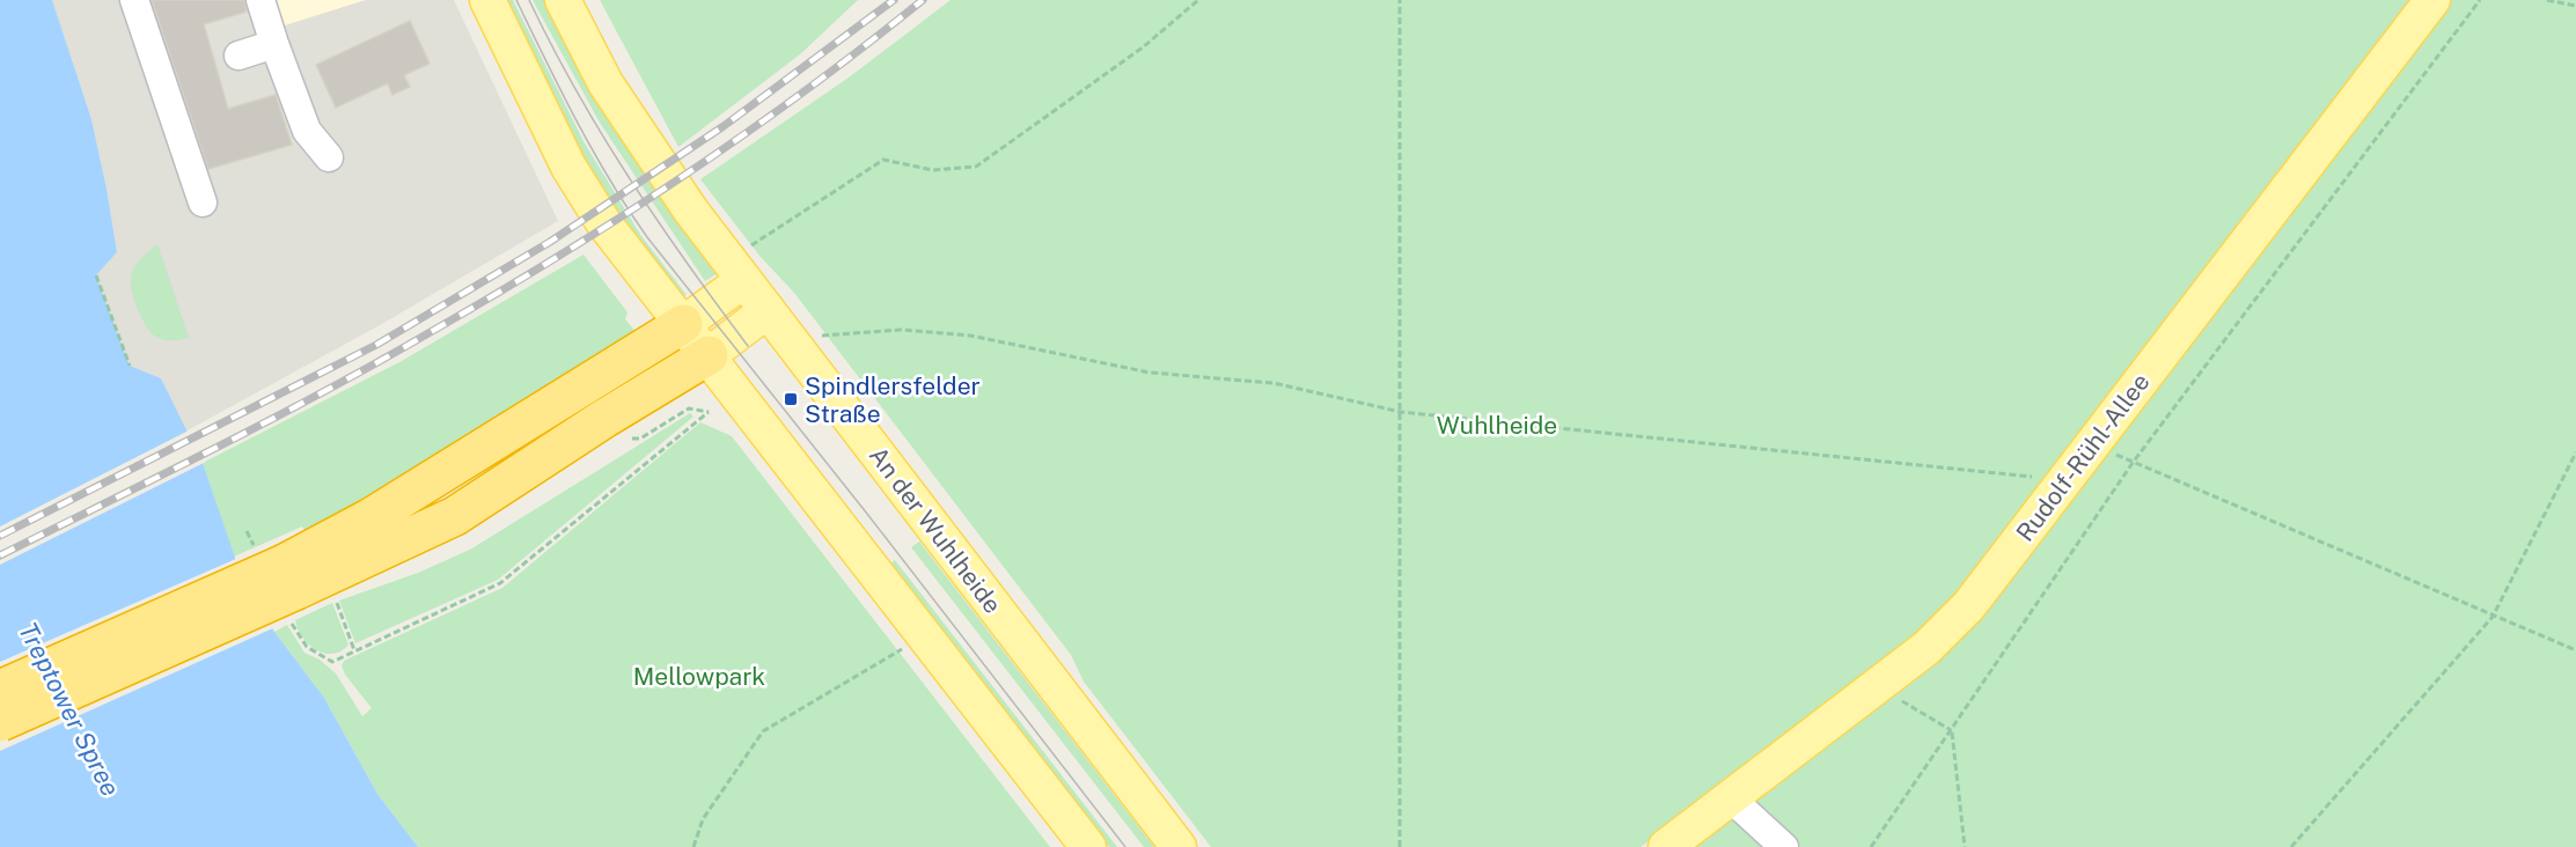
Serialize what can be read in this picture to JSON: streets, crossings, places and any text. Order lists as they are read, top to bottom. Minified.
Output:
{"streets":{"main road":["Rudolf-Rühl-Allee","An der Wuhlheide"]},"water":["Treptower Spree"],"parks":["Wuhlheide","Mellowpark"],"places":{"transit":["Spindlersfelder Straße"]}}
